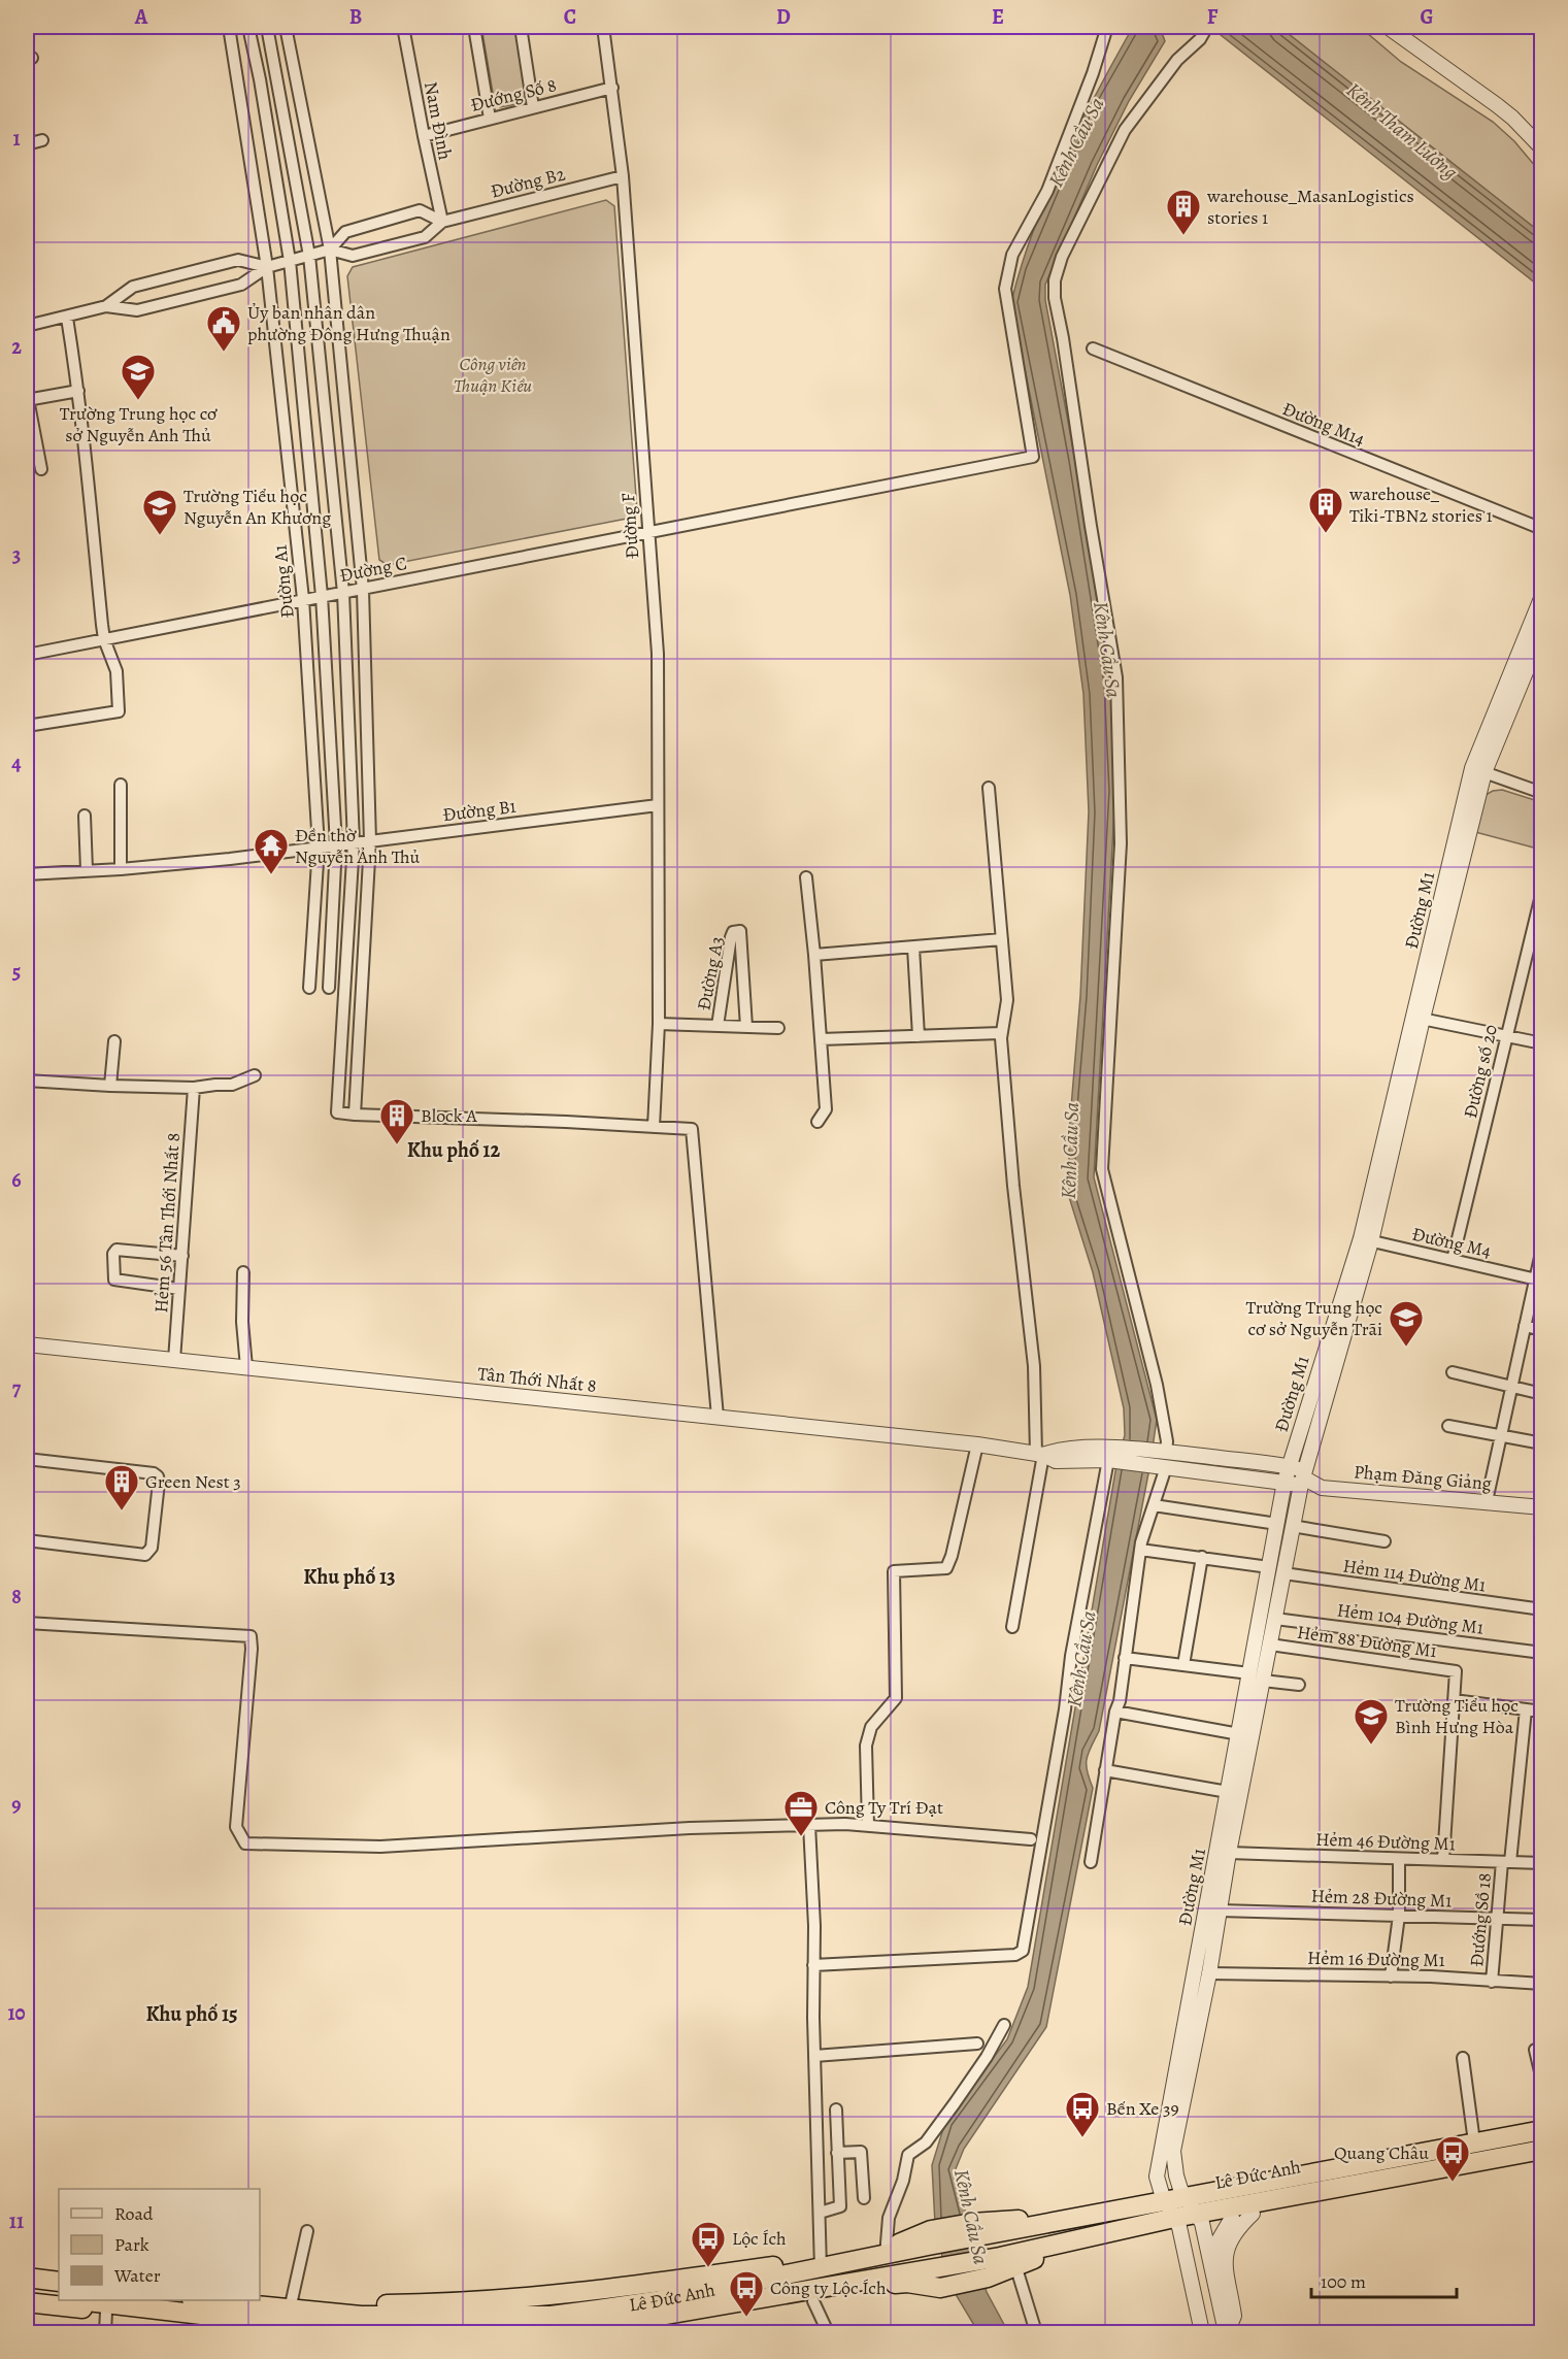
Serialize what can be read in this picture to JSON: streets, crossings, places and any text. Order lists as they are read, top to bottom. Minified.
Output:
{"streets":{"highway":["Lê Đức Anh"],"street":["Đướng Số 8","Nam Đình","Đường B2","Đường M14","Đường F","Đường C","Đường A1","Đường B1","Đường M1","Đường A3","Đường số 20","Hẻm 56 Tân Thới Nhất 8","Đường M4","Tân Thới Nhất 8","Phạm Đăng Giảng","Hẻm 114 Đường M1","Hẻm 104 Đường M1","Hẻm 88 Đường M1","Hẻm 46 Đường M1","Hẻm 28 Đường M1","Đướng Sồ 18","Hẻm 16 Đường M1"]},"crossings":[["Đướng Số 8","Nam Đình"],["Đướng Số 8","Đường F"],["Nam Đình","Đường B2"],["Đường B2","Đường F"],["Đường B2","Đường A1"],["Đường F","Đường C"],["Đường F","Đường B1"],["Đường C","Đường A1"],["Đường A1","Đường B1"],["Đường M1","Đường M4"],["Đường M1","Phạm Đăng Giảng"],["Đường M1","Hẻm 114 Đường M1"],["Đường M1","Hẻm 104 Đường M1"],["Đường M1","Hẻm 88 Đường M1"],["Đường M1","Hẻm 46 Đường M1"],["Đường M1","Hẻm 28 Đường M1"],["Đường M1","Hẻm 16 Đường M1"],["Đường M1","Lê Đức Anh"],["Đường số 20","Đường M4"],["Hẻm 56 Tân Thới Nhất 8","Tân Thới Nhất 8"],["Tân Thới Nhất 8","Phạm Đăng Giảng"],["Hẻm 88 Đường M1","Hẻm 46 Đường M1"],["Hẻm 46 Đường M1","Đướng Sồ 18"],["Hẻm 28 Đường M1","Đướng Sồ 18"],["Đướng Sồ 18","Hẻm 16 Đường M1"]],"districts":["Khu phố 12","Khu phố 13","Khu phố 15"],"water":["Kênh Tham Lương","Kênh Cầu Sa"],"parks":["Công viên Thuận Kiều"],"places":{"building":["warehouse_MasanLogistics stories 1","warehouse_ Tiki-TBN2 stories 1","Block A","Green Nest 3"],"public building":["Ủy ban nhân dân phường Đông Hưng Thuận"],"school or university":["Trường Trung học cơ sở Nguyễn Anh Thủ","Trường Tiểu học Nguyễn An Khương","Trường Trung học cơ sở Nguyễn Trãi","Trường Tiểu học Bình Hưng Hòa"],"temple":["Đền thờ Nguyễn Ảnh Thủ"],"office":["Công Ty Trí Đạt"],"bus stop":["Bến Xe 39","Quang Châu","Lộc Ích","Công ty Lộc Ích"]},"legend":["Road","Park","Water"],"scale_bar":"100 m","grid":{"columns":["A","B","C","D","E","F","G"],"rows":["1","2","3","4","5","6","7","8","9","10","11"]}}
